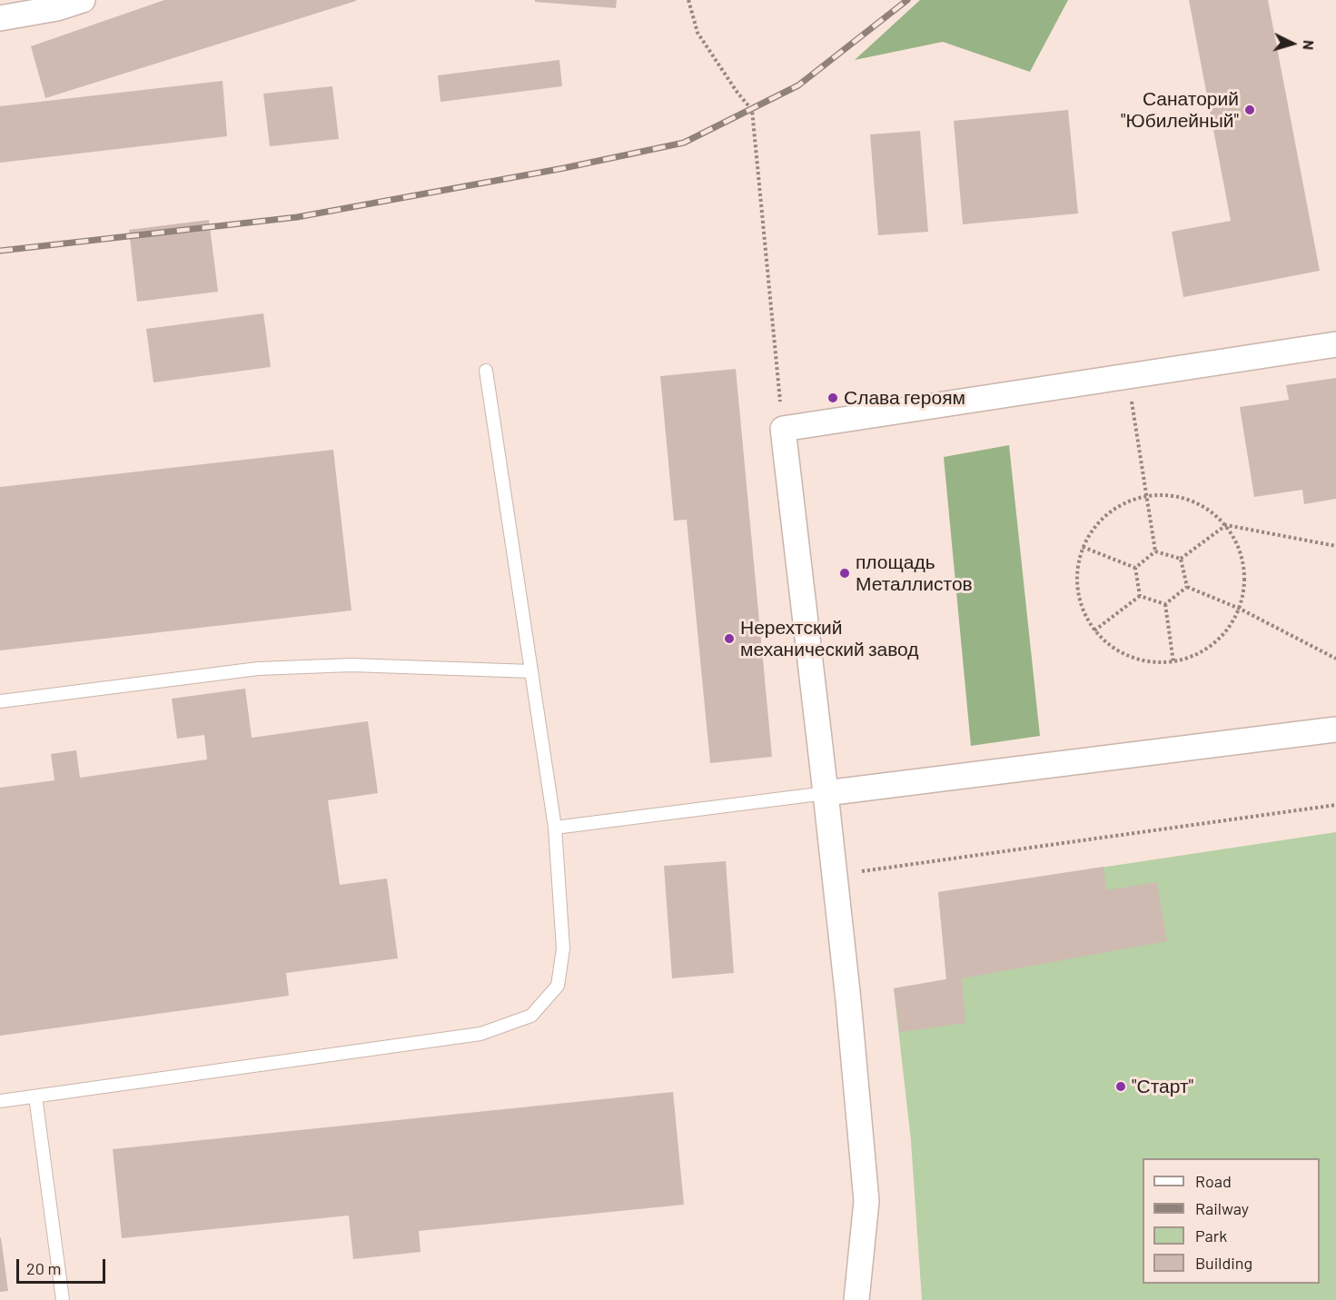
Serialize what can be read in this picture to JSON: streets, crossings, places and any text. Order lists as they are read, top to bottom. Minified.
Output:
{"places":["Санаторий \"Юбилейный\"","Слава героям","площадь Металлистов","Нерехтский механический завод","\"Старт\""],"legend":["Road","Railway","Park","Building"],"scale_bar":"20 m","north":"right"}
